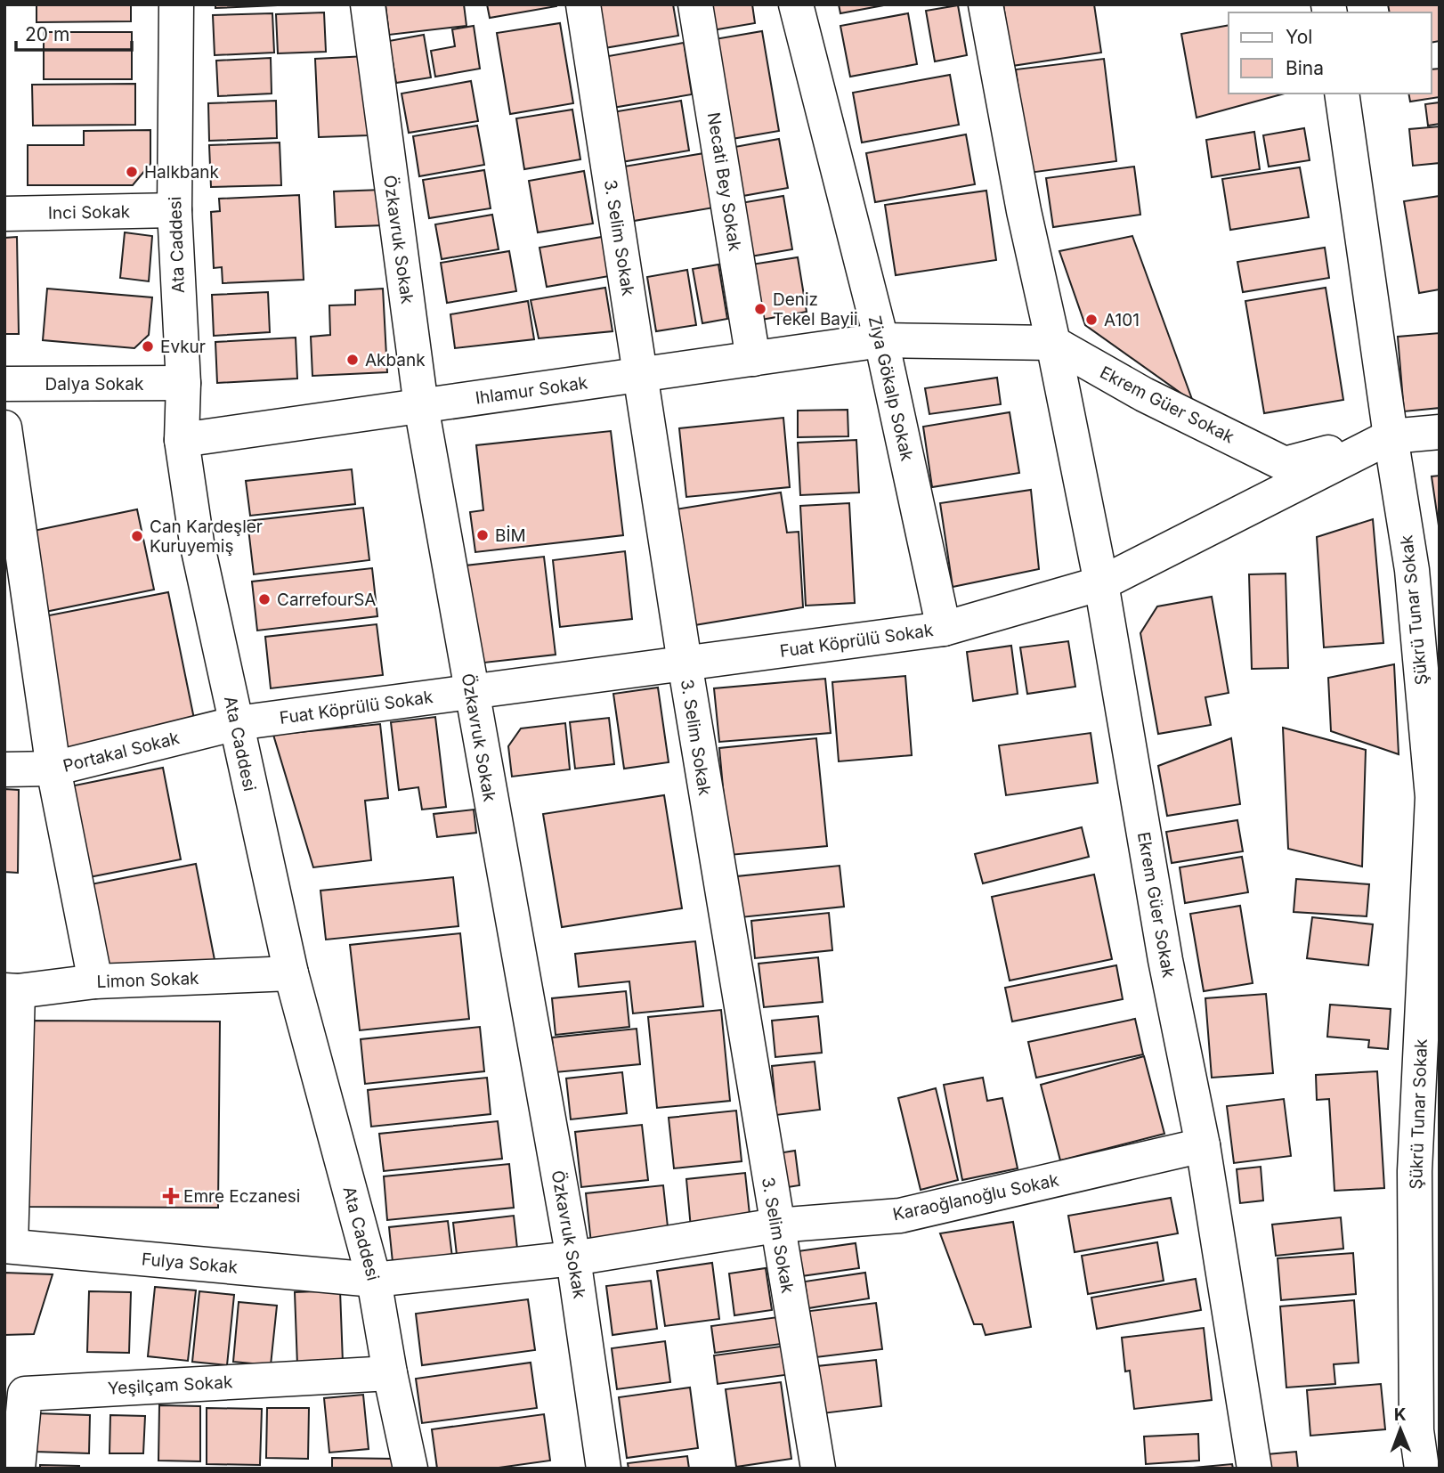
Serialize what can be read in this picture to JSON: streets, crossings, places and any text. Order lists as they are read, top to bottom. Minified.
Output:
{"streets":{"street":["Necati Bey Sokak","Inci Sokak","3. Selim Sokak","Özkavruk Sokak","Ata Caddesi","Dalya Sokak","Ziya Gökalp Sokak","Ihlamur Sokak","Ekrem Güer Sokak","Şükrü Tunar Sokak","Fuat Köprülü Sokak","Portakal Sokak","Limon Sokak","Karaoğlanoğlu Sokak","Fulya Sokak","Yeşilçam Sokak"]},"crossings":[["Necati Bey Sokak","Ihlamur Sokak"],["Inci Sokak","Ata Caddesi"],["3. Selim Sokak","Ihlamur Sokak"],["3. Selim Sokak","Fuat Köprülü Sokak"],["3. Selim Sokak","Karaoğlanoğlu Sokak"],["Özkavruk Sokak","Ihlamur Sokak"],["Özkavruk Sokak","Fuat Köprülü Sokak"],["Özkavruk Sokak","Karaoğlanoğlu Sokak"],["Ata Caddesi","Dalya Sokak"],["Ata Caddesi","Ihlamur Sokak"],["Ata Caddesi","Fuat Köprülü Sokak"],["Ata Caddesi","Portakal Sokak"],["Ata Caddesi","Limon Sokak"],["Ata Caddesi","Karaoğlanoğlu Sokak"],["Ata Caddesi","Fulya Sokak"],["Ata Caddesi","Yeşilçam Sokak"],["Ziya Gökalp Sokak","Ihlamur Sokak"],["Ziya Gökalp Sokak","Fuat Köprülü Sokak"],["Ihlamur Sokak","Ekrem Güer Sokak"],["Ekrem Güer Sokak","Şükrü Tunar Sokak"],["Ekrem Güer Sokak","Fuat Köprülü Sokak"],["Ekrem Güer Sokak","Karaoğlanoğlu Sokak"],["Şükrü Tunar Sokak","Fuat Köprülü Sokak"],["Fuat Köprülü Sokak","Portakal Sokak"],["Karaoğlanoğlu Sokak","Fulya Sokak"]],"places":{"other":["Halkbank","Deniz Tekel Bayii","A101","Evkur","Akbank","BİM","Can Kardeşler Kuruyemiş","CarrefourSA"],"health":["Emre Eczanesi"]},"legend":["Yol","Bina"],"scale_bar":"20 m","north":"top"}
